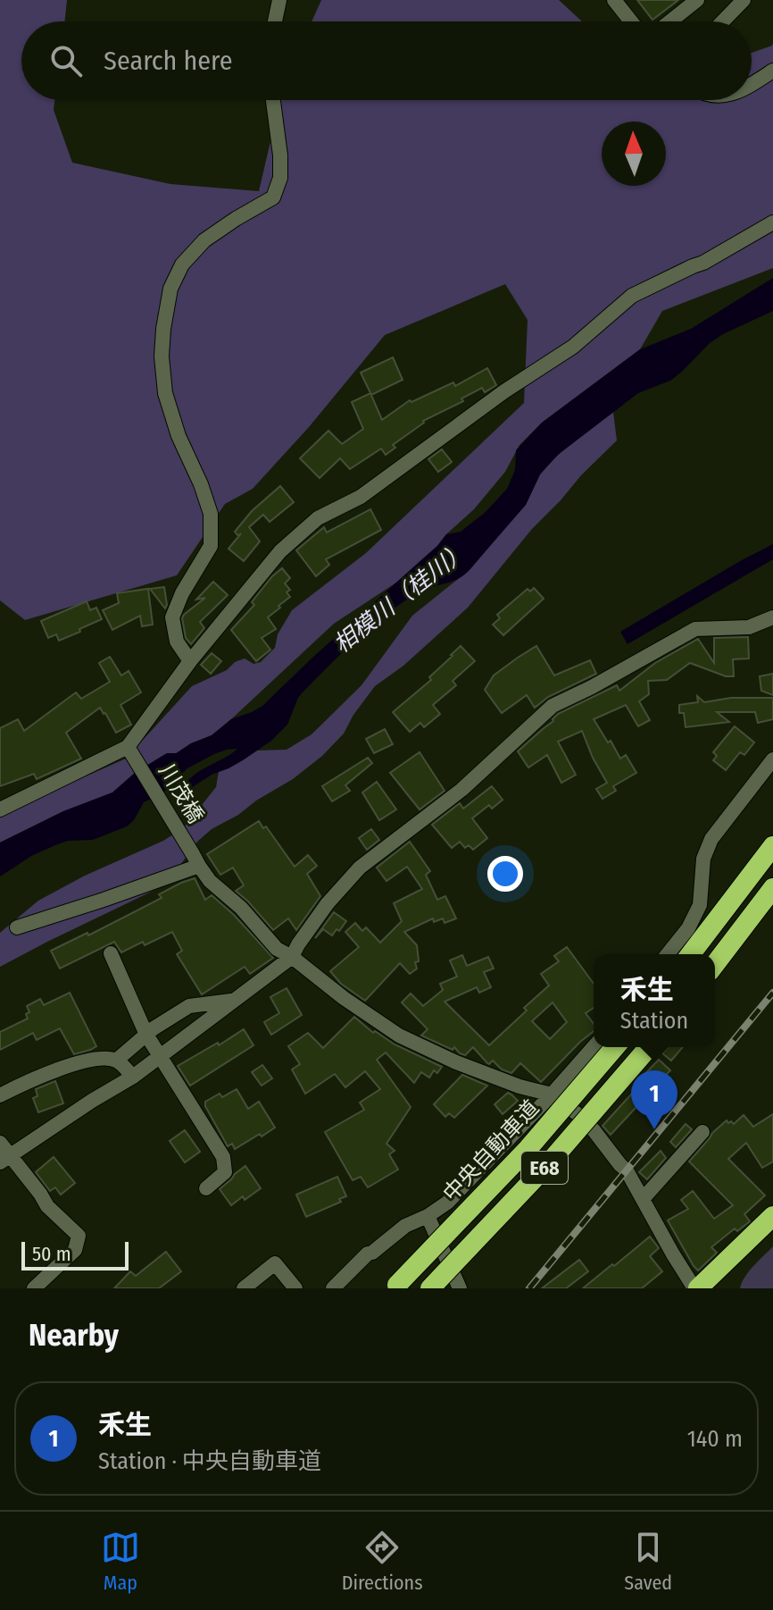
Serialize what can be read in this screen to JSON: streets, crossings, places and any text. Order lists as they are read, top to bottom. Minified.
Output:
{"streets":{"highway":["中央自動車道","E68"],"street":["川茂橋"]},"water":["相模川（桂川）"],"scale_bar":"50 m","north":"top","page":{"search":"Search here","popup":["禾生","Station"],"pins":"1","scale":"50 m","heading":"Nearby","list":[{"mark":"1","name":"禾生","note":"Station · 中央自動車道","value":"140 m"}],"nav":["Map","Directions","Saved"]}}
